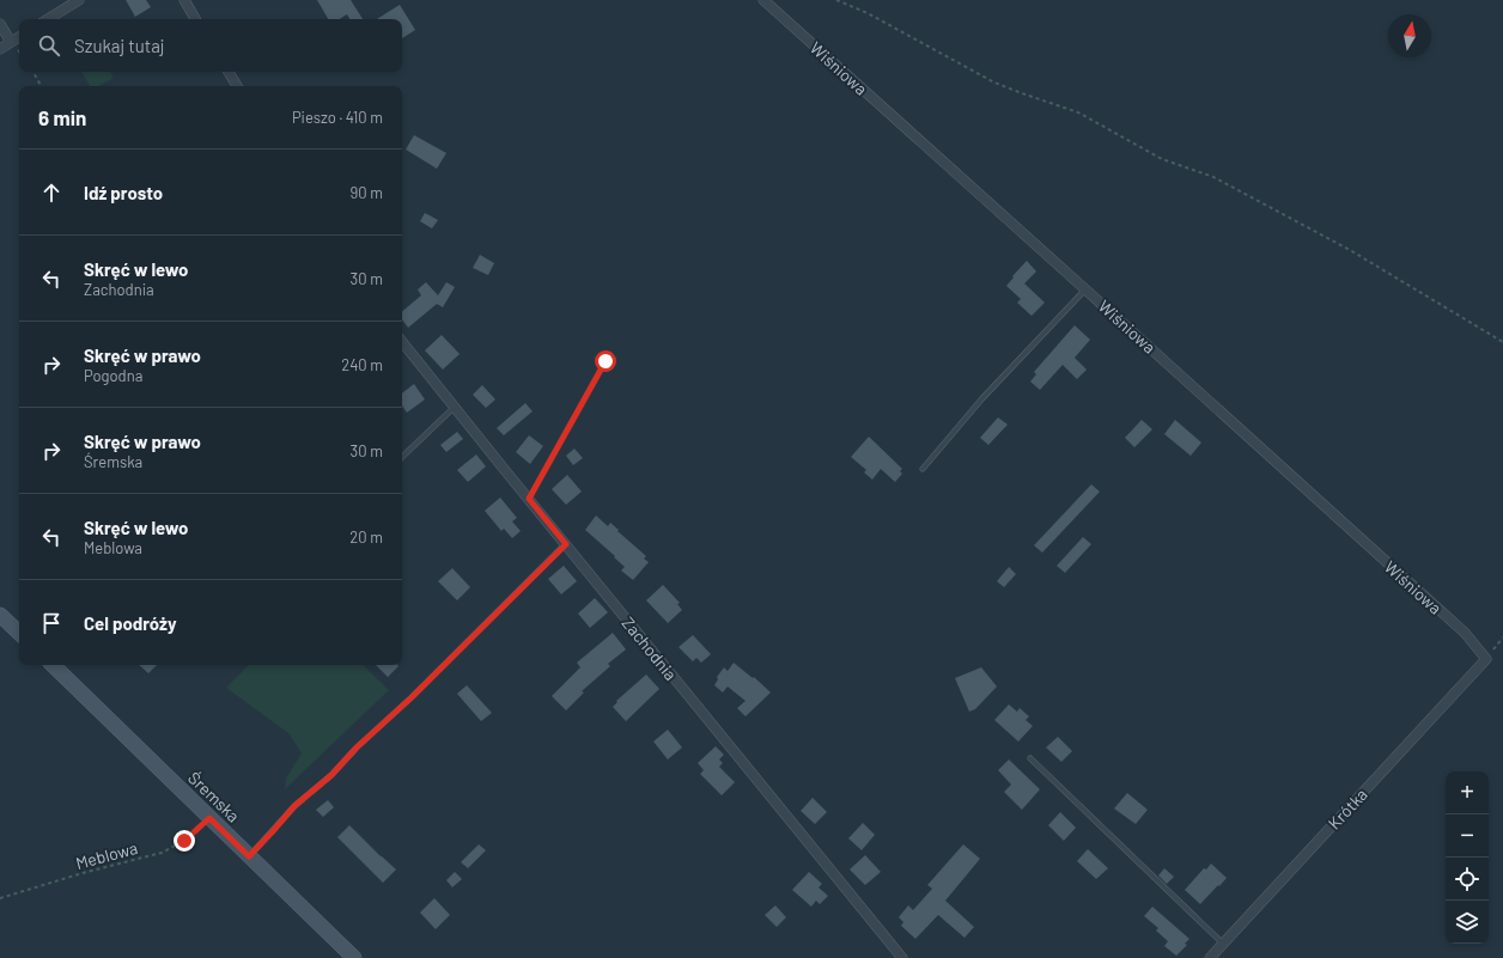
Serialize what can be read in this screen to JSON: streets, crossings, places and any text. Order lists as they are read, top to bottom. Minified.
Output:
{"streets":{"main road":["Śremska"],"street":["Wiśniowa","Zachodnia","Krótka"],"path":["Meblowa"]},"crossings":[["Wiśniowa","Krótka"],["Śremska","Meblowa"]],"north":"top","page":{"search":"Szukaj tutaj","heading":["6 min","Pieszo · 410 m"],"list":[["Idź prosto","90 m"],["Skręć w lewo","Zachodnia","30 m"],["Skręć w prawo","Pogodna","240 m"],["Skręć w prawo","Śremska","30 m"],["Skręć w lewo","Meblowa","20 m"],"Cel podróży"],"map_buttons":["+","−"]}}
